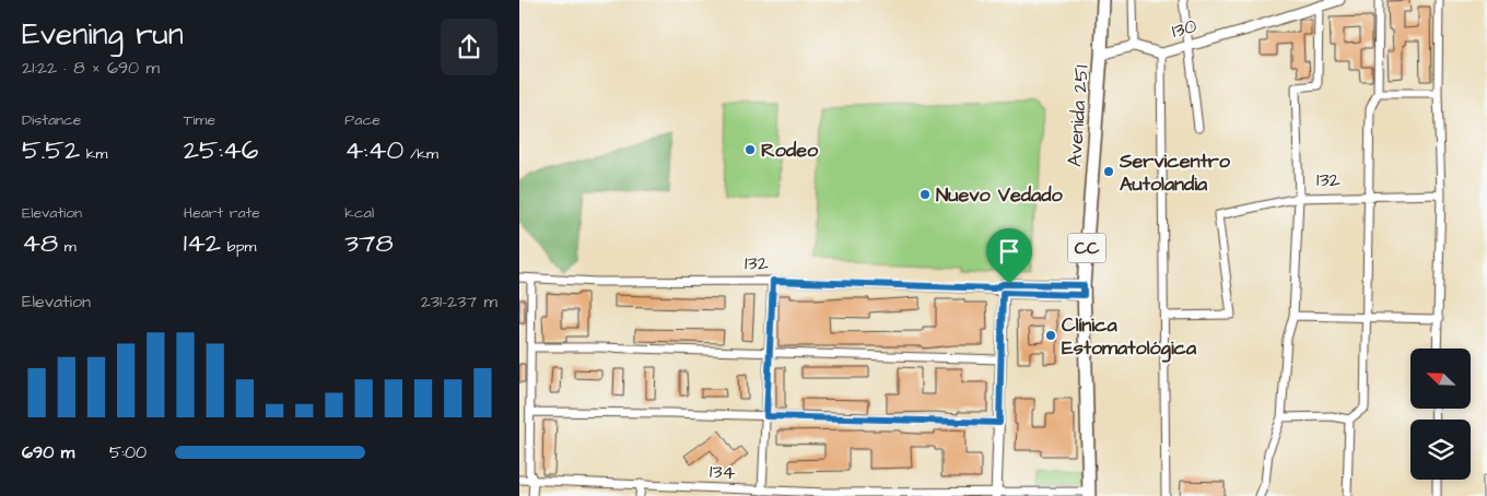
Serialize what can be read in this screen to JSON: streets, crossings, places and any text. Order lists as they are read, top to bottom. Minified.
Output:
{"streets":{"main road":["Avenida 251","CC"],"street":["130","132","134"]},"crossings":[["Avenida 251","132"],["Avenida 251","134"]],"places":["Rodeo","Servicentro Autolandia","Nuevo Vedado","Clínica Estomatológica"],"north":"top left","page":{"heading":["Evening run","21:22 · 8 × 690 m"],"stats":[["Distance","5.52 km"],["Time","25:46"],["Pace","4:40 /km"],["Elevation","48 m"],["Heart rate","142 bpm"],["kcal","378"]],"chart":["Elevation","231–237 m"],"list":[{"name":"690 m","note":"5:00"}]}}
